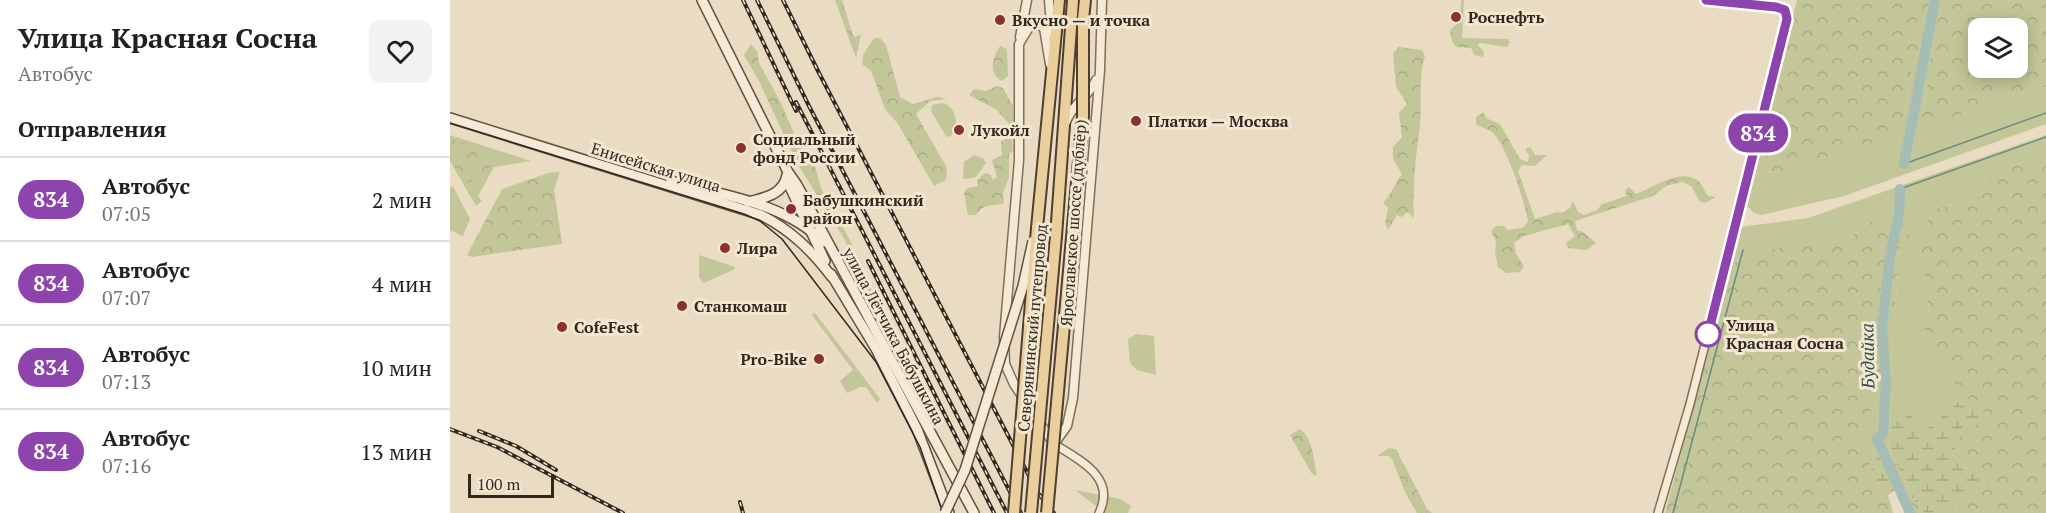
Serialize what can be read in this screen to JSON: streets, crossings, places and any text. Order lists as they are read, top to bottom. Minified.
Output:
{"streets":{"main road":["Енисейская улица","Северянинский путепровод","улица Лётчика Бабушкина"],"street":["Ярославское шоссе (дублёр)"]},"crossings":[["Енисейская улица","улица Лётчика Бабушкина"]],"water":["Будайка"],"places":["Роснефть","Вкусно — и точка","Платки — Москва","Лукойл","Социальный фонд России","Бабушкинский район","Лира","Станкомаш","CofeFest","Улица Красная Сосна","Pro-Bike"],"lines":["bus line 834"],"scale_bar":"100 m","page":{"heading":[["Улица Красная Сосна","Автобус"],"Отправления"],"on_map":"834","list":[{"mark":"834","name":"Автобус","note":"07:05","value":"2 мин"},{"mark":"834","name":"Автобус","note":"07:07","value":"4 мин"},{"mark":"834","name":"Автобус","note":"07:13","value":"10 мин"},{"mark":"834","name":"Автобус","note":"07:16","value":"13 мин"}],"scale":"100 m"}}
